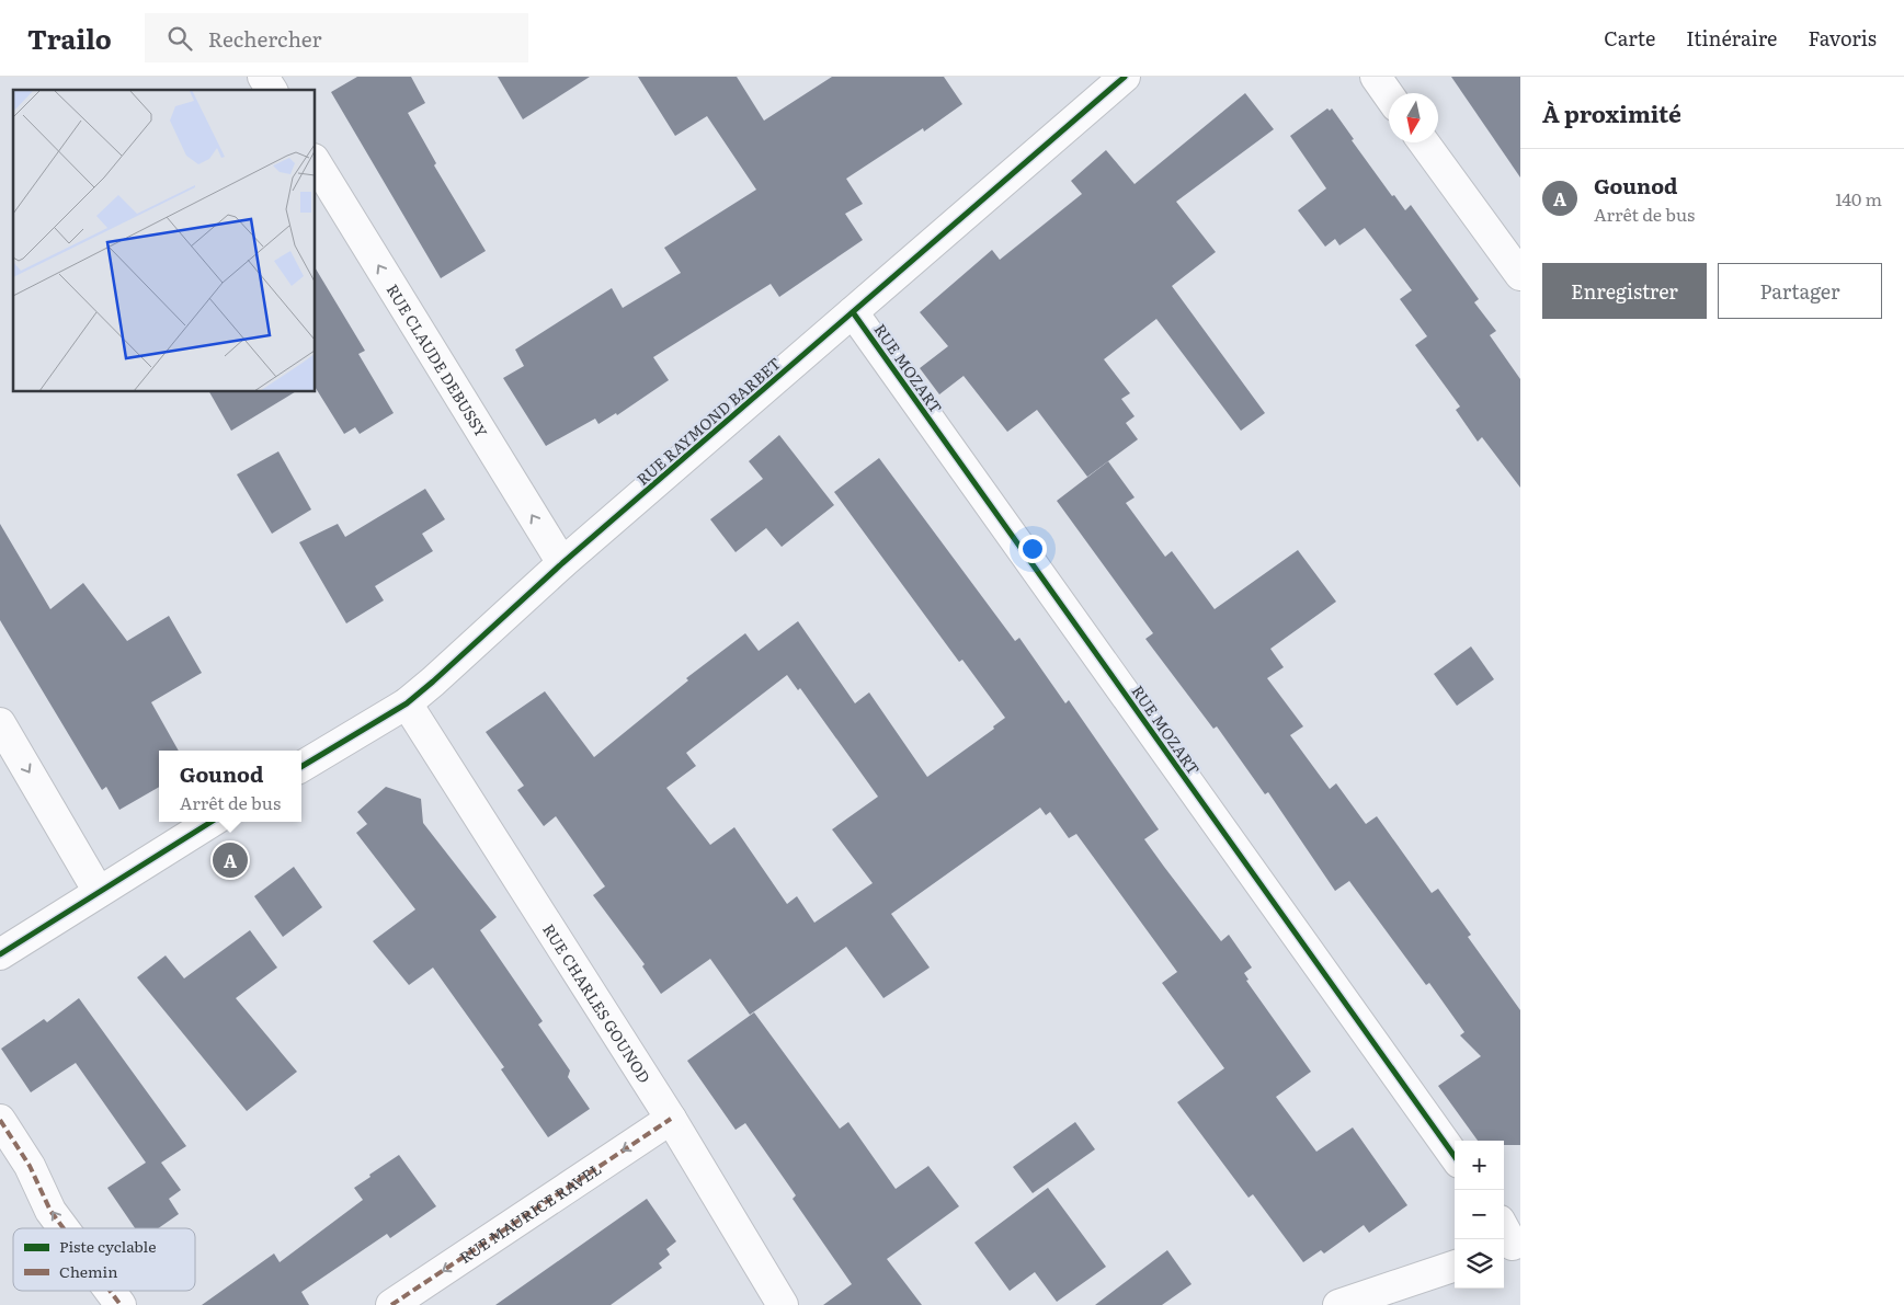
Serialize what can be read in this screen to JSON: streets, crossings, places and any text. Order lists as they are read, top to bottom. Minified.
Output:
{"streets":{"street":["RUE CLAUDE DEBUSSY","RUE MOZART","RUE RAYMOND BARBET","RUE CHARLES GOUNOD","RUE MAURICE RAVEL"]},"crossings":[["RUE CLAUDE DEBUSSY","RUE RAYMOND BARBET"],["RUE MOZART","RUE RAYMOND BARBET"],["RUE RAYMOND BARBET","RUE CHARLES GOUNOD"],["RUE CHARLES GOUNOD","RUE MAURICE RAVEL"]],"one_way":["RUE CLAUDE DEBUSSY","RUE MAURICE RAVEL"],"legend":["Piste cyclable","Chemin"],"north":"bottom","page":{"header":"Trailo","search":"Rechercher","nav":["Carte","Itinéraire","Favoris"],"heading":"À proximité","list":[{"mark":"A","name":"Gounod","note":"Arrêt de bus","value":"140 m"}],"buttons":["Enregistrer","Partager"],"popup":["Gounod","Arrêt de bus"],"pins":"A","map_buttons":["+","−"]}}
